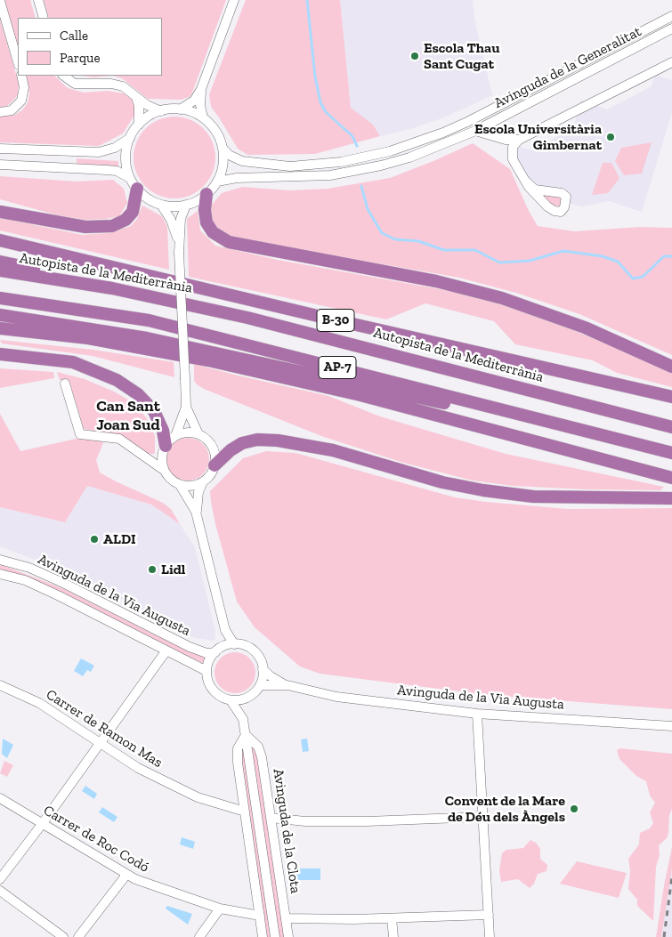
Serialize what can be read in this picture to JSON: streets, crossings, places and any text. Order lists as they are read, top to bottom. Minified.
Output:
{"streets":{"highway":["Autopista de la Mediterrània","B-30","AP-7"],"street":["Avinguda de la Generalitat","Avinguda de la Via Augusta","Carrer de Ramon Mas","Avinguda de la Clota","Carrer de Roc Codó"]},"crossings":[["Avinguda de la Via Augusta","Avinguda de la Clota"],["Carrer de Ramon Mas","Avinguda de la Clota"],["Avinguda de la Clota","Carrer de Roc Codó"]],"districts":["Can Sant Joan Sud"],"places":["Escola Thau Sant Cugat","Escola Universitària Gimbernat","ALDI","Lidl","Convent de la Mare de Déu dels Àngels"],"legend":["Calle","Parque"]}
